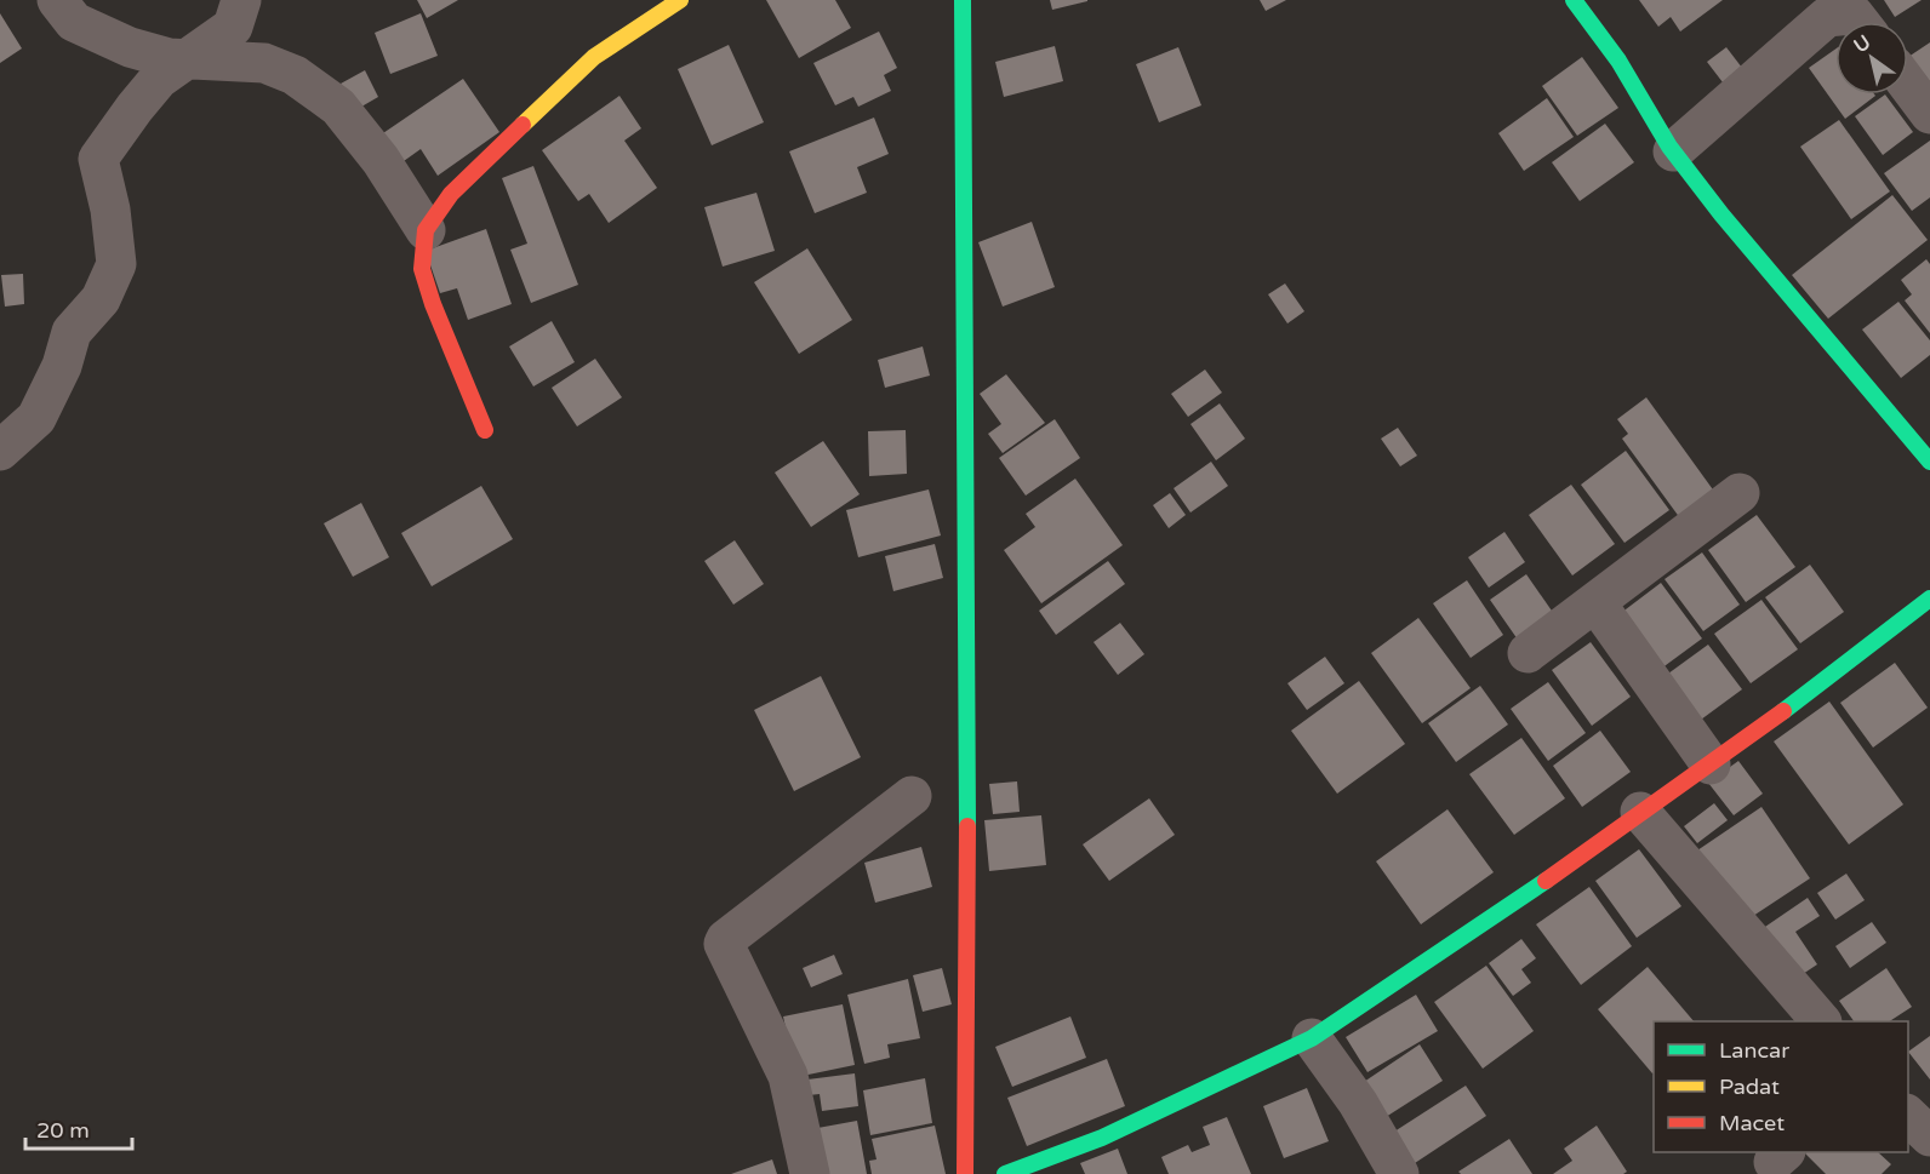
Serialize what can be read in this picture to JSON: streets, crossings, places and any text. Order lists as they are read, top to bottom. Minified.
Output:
{"legend":["Lancar","Padat","Macet"],"scale_bar":"20 m","north":"top left"}
